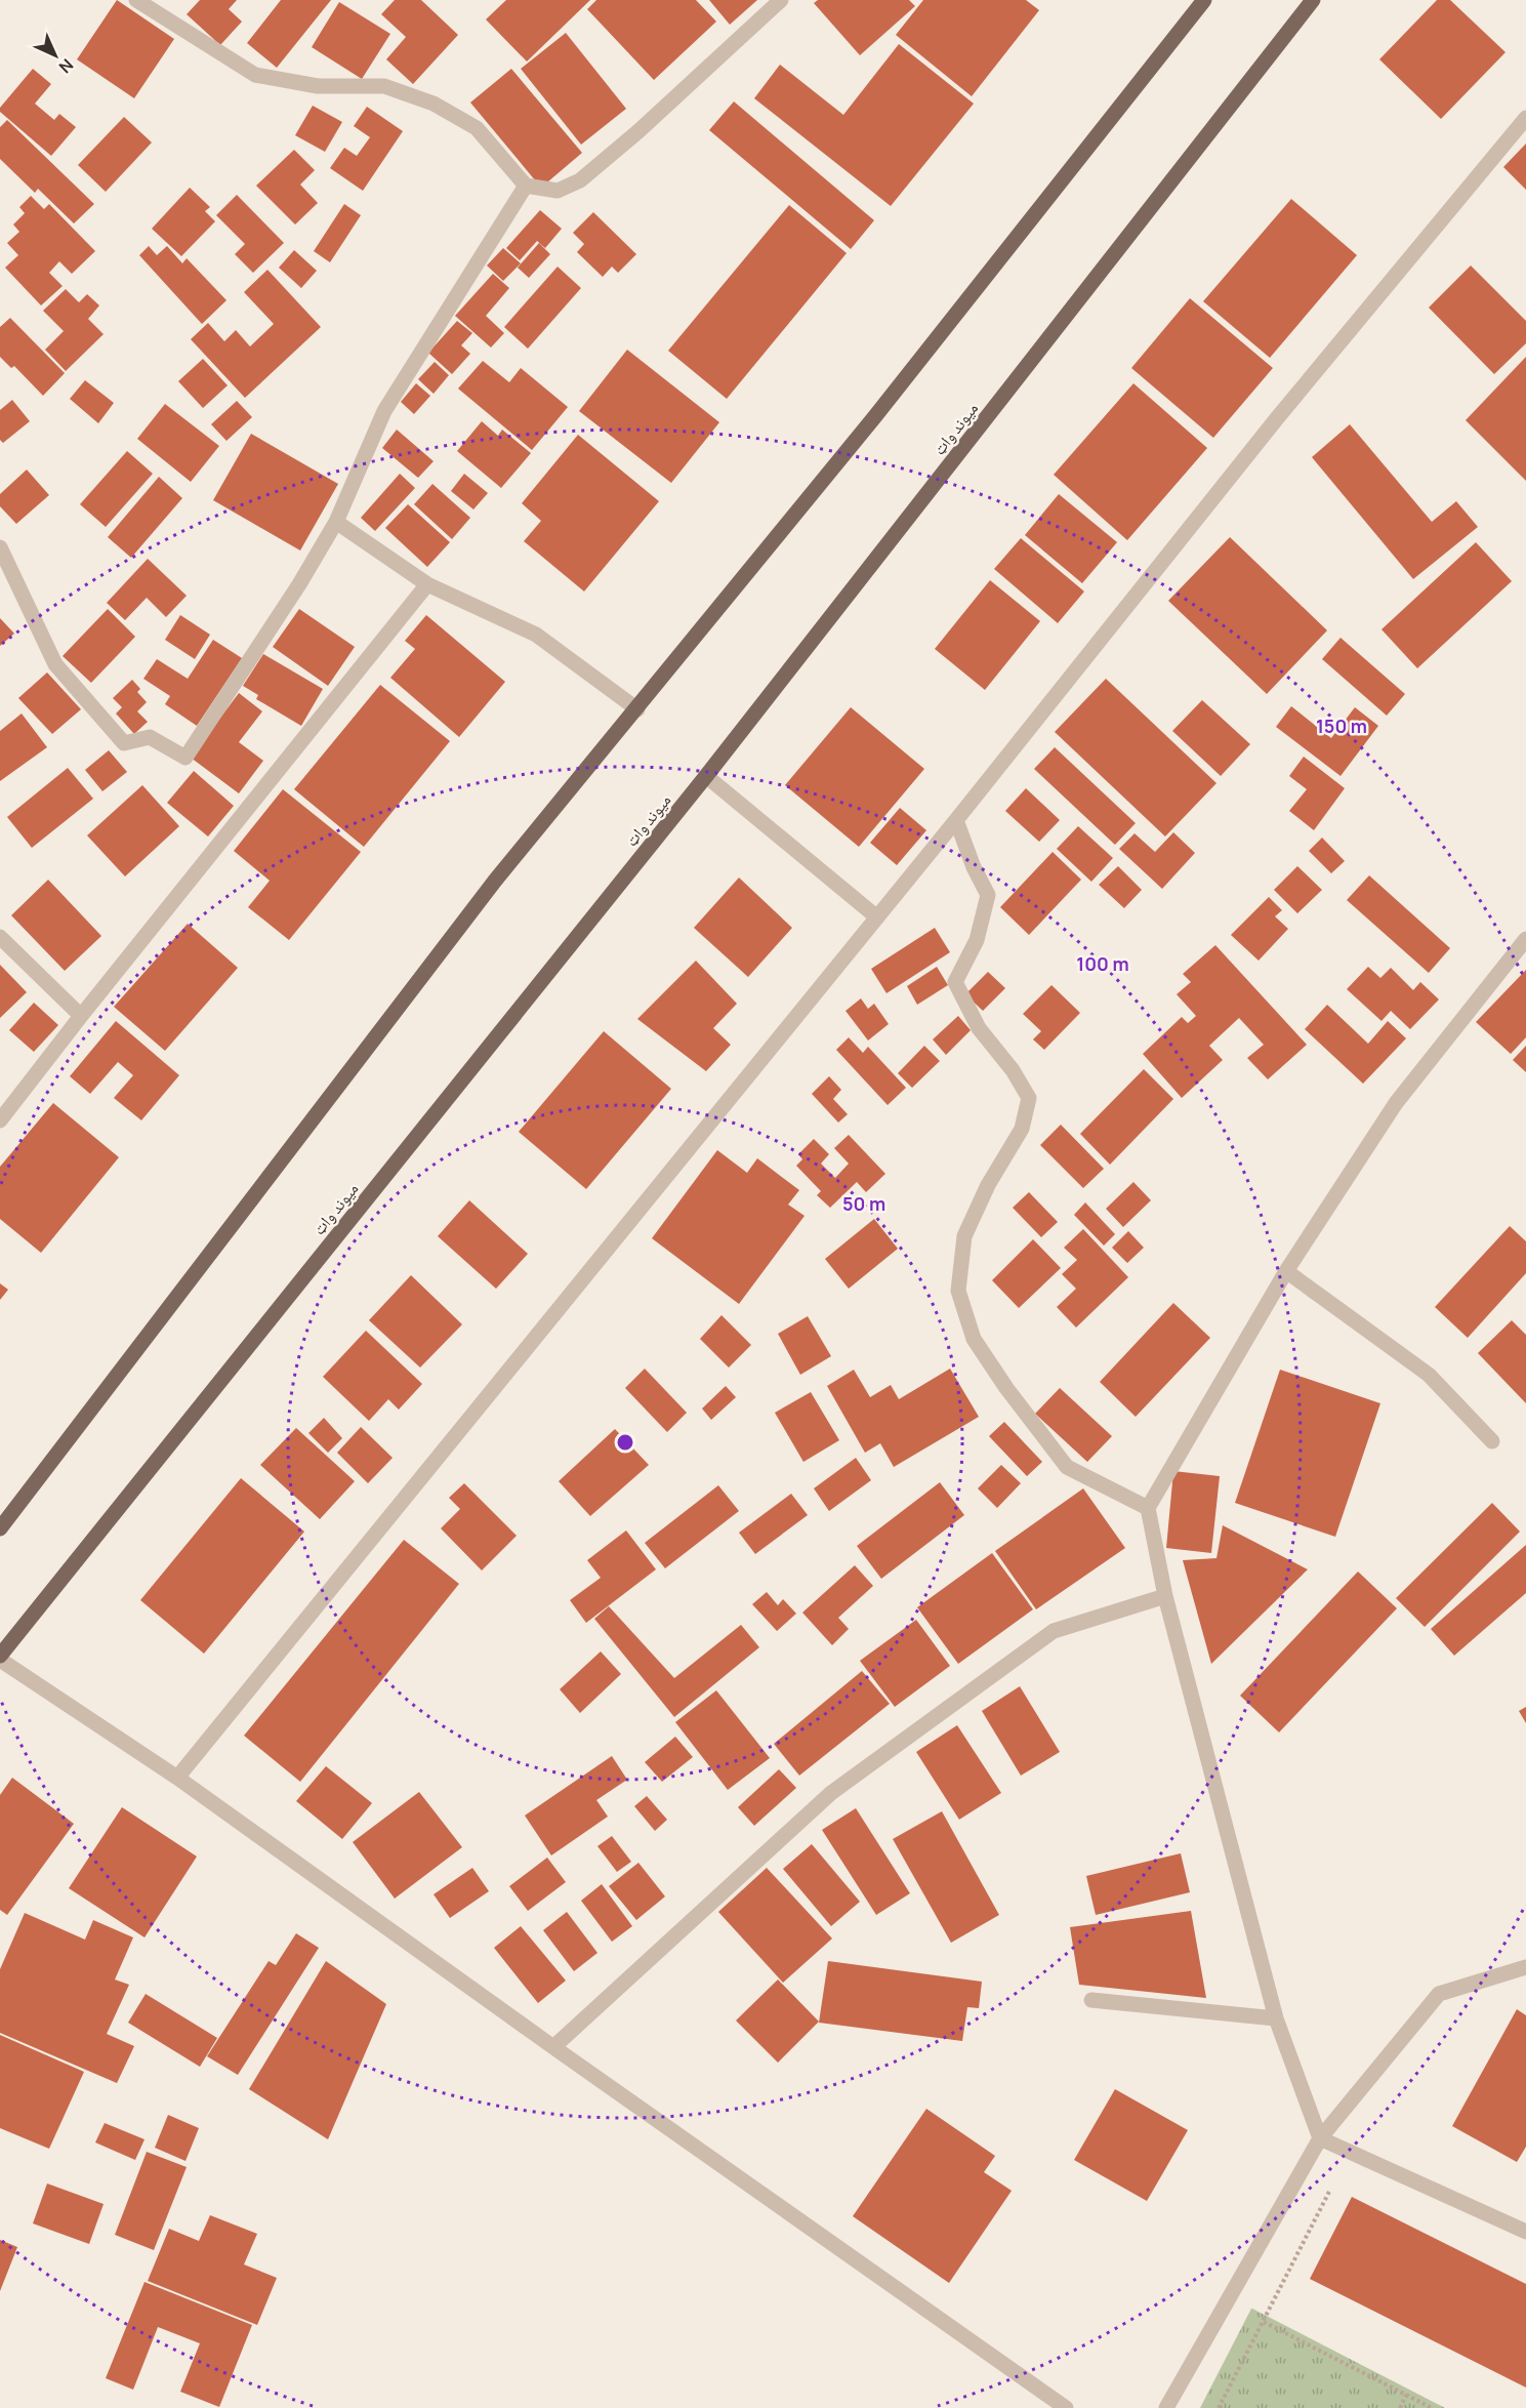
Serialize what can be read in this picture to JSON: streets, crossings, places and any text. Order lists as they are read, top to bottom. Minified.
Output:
{"streets":{"main road":["میوند واټ"]},"north":"bottom right","rings":["150 m","100 m","50 m"]}
